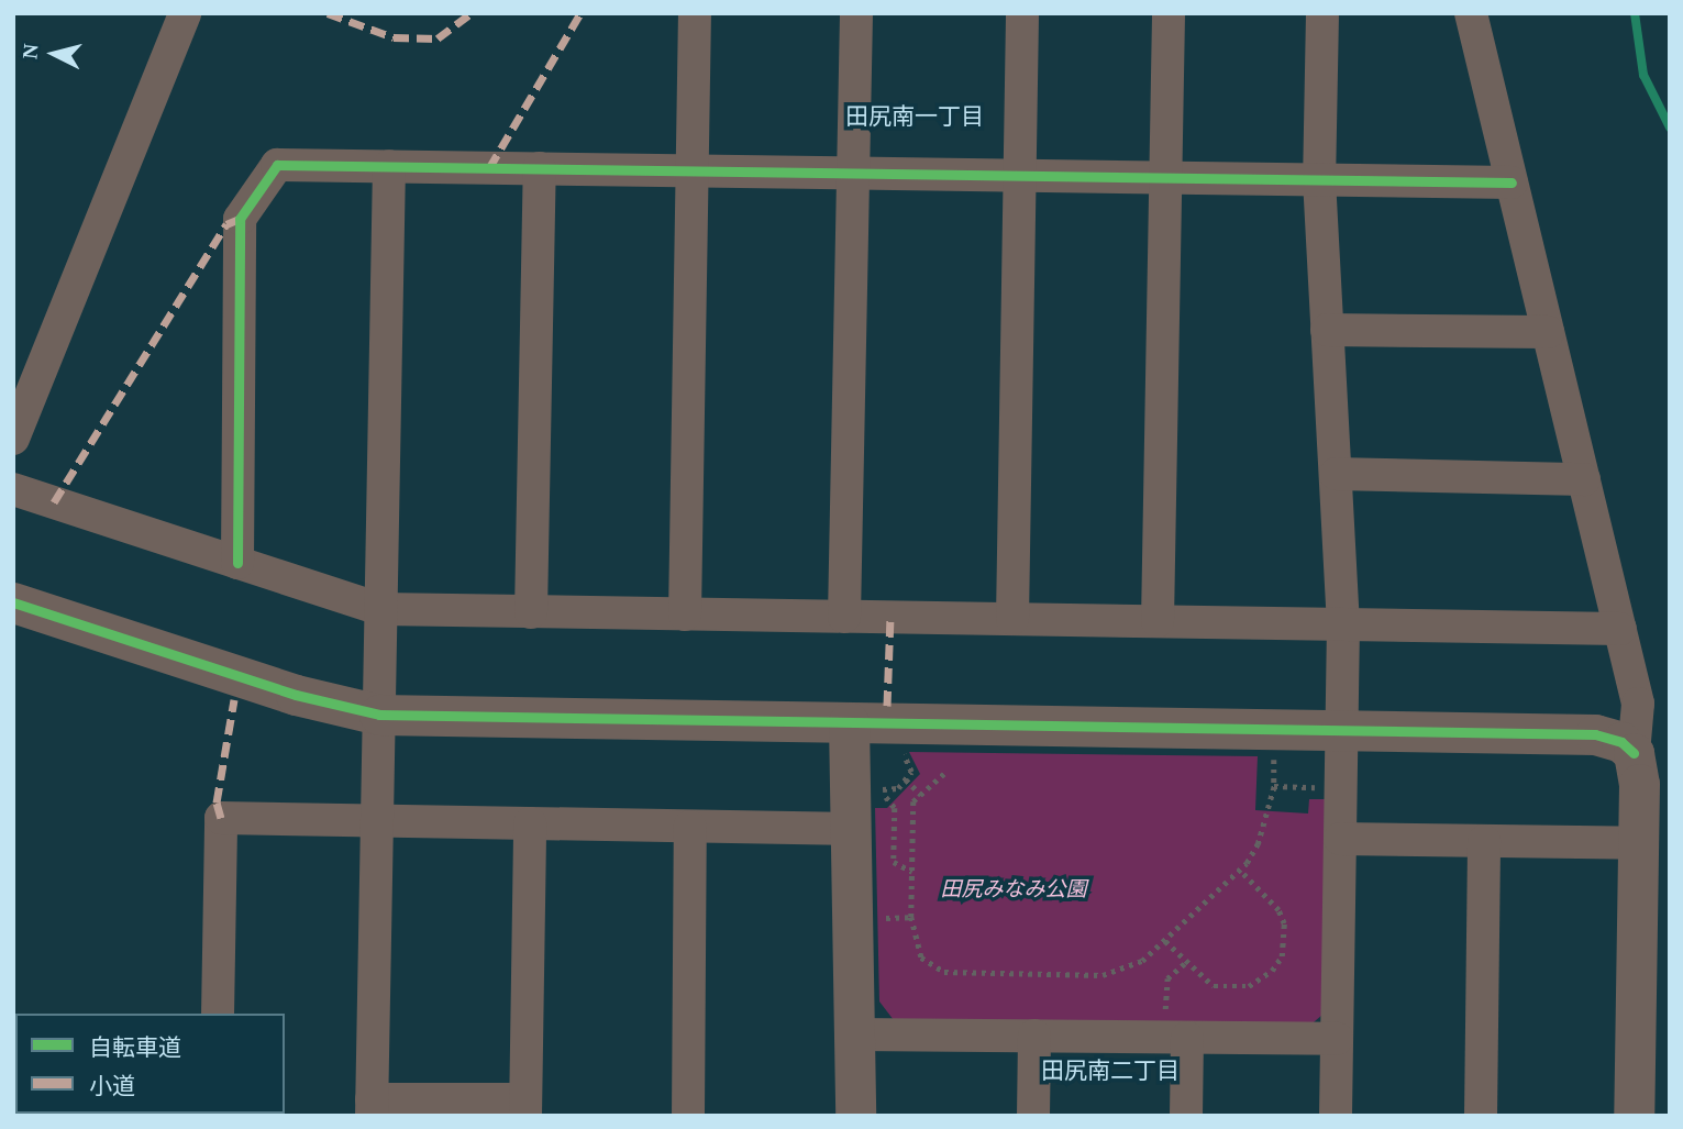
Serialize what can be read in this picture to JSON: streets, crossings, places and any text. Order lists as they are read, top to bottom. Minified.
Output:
{"districts":["田尻南一丁目","田尻南二丁目"],"parks":["田尻みなみ公園"],"legend":["自転車道","小道"],"north":"left"}
